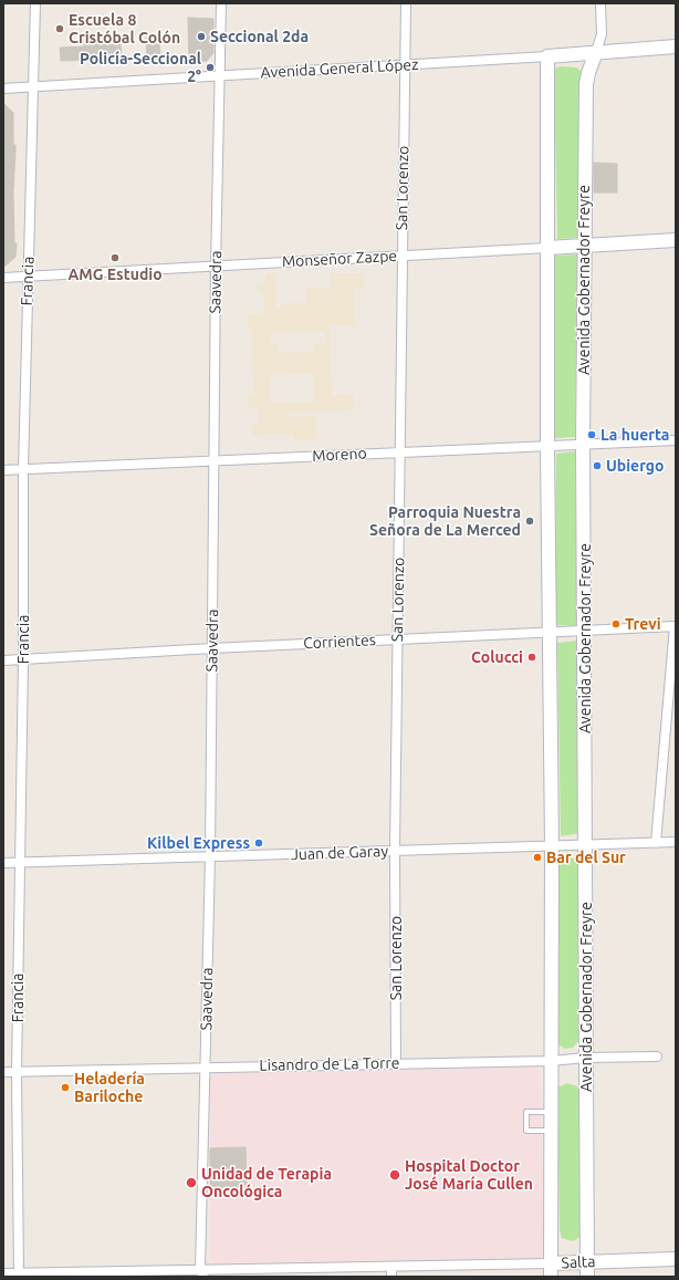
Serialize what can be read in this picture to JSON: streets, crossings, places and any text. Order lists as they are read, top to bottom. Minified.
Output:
{"streets":{"main road":["Avenida General López","Monseñor Zazpe","Avenida Gobernador Freyre","Salta"],"street":["San Lorenzo","Francia","Saavedra","Moreno","Corrientes","Juan de Garay","Lisandro de La Torre"]},"crossings":[["Avenida General López","San Lorenzo"],["Avenida General López","Avenida Gobernador Freyre"],["Avenida General López","Francia"],["Avenida General López","Saavedra"],["San Lorenzo","Monseñor Zazpe"],["San Lorenzo","Moreno"],["San Lorenzo","Corrientes"],["San Lorenzo","Juan de Garay"],["San Lorenzo","Lisandro de La Torre"],["Monseñor Zazpe","Avenida Gobernador Freyre"],["Monseñor Zazpe","Francia"],["Monseñor Zazpe","Saavedra"],["Avenida Gobernador Freyre","Moreno"],["Avenida Gobernador Freyre","Corrientes"],["Avenida Gobernador Freyre","Juan de Garay"],["Avenida Gobernador Freyre","Lisandro de La Torre"],["Avenida Gobernador Freyre","Salta"],["Francia","Moreno"],["Francia","Corrientes"],["Francia","Juan de Garay"],["Francia","Lisandro de La Torre"],["Francia","Salta"],["Saavedra","Moreno"],["Saavedra","Corrientes"],["Saavedra","Juan de Garay"],["Saavedra","Lisandro de La Torre"],["Saavedra","Salta"]],"places":["Escuela 8 Cristóbal Colón","Seccional 2da","Policía-Seccional 2°","AMG Estudio","La huerta","Ubiergo","Parroquia Nuestra Señora de La Merced","Trevi","Colucci","Kilbel Express","Bar del Sur","Heladería Bariloche","Hospital Doctor José María Cullen","Unidad de Terapia Oncológica"]}
